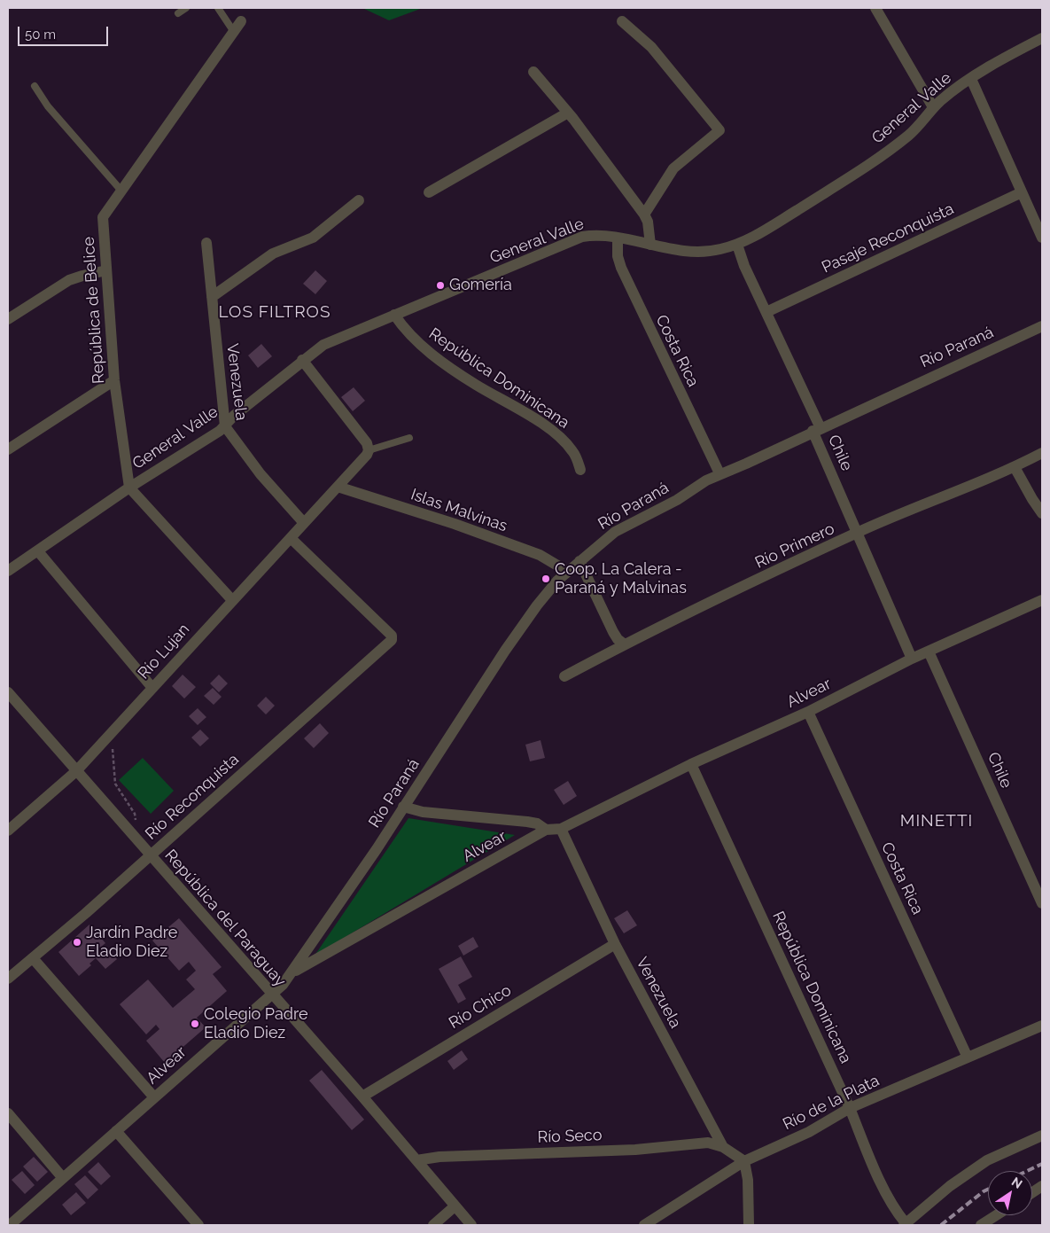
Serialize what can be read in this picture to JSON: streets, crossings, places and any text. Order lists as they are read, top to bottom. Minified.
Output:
{"streets":{"street":["General Valle","Pasaje Reconquista","República de Belice","Río Paraná","Costa Rica","República Dominicana","Venezuela","Chile","Islas Malvinas","Río Primero","Río Lujan","Alvear","Río Reconquista","República del Paraguay","Río Chico","Río de la Plata","Río Seco"]},"crossings":[["General Valle","República de Belice"],["General Valle","Costa Rica"],["General Valle","República Dominicana"],["General Valle","Venezuela"],["General Valle","Chile"],["Pasaje Reconquista","Chile"],["Río Paraná","Costa Rica"],["Río Paraná","Chile"],["Río Paraná","Islas Malvinas"],["Río Paraná","Alvear"],["Costa Rica","Alvear"],["Costa Rica","Río de la Plata"],["República Dominicana","Alvear"],["República Dominicana","Río de la Plata"],["Venezuela","Río Lujan"],["Venezuela","Alvear"],["Venezuela","Río Chico"],["Venezuela","Río de la Plata"],["Venezuela","Río Seco"],["Chile","Río Primero"],["Chile","Alvear"],["Islas Malvinas","Río Lujan"],["Río Lujan","Río Reconquista"],["Río Lujan","República del Paraguay"],["Alvear","República del Paraguay"],["Río Reconquista","República del Paraguay"],["República del Paraguay","Río Chico"],["República del Paraguay","Río Seco"]],"districts":["LOS FILTROS","MINETTI"],"places":["Gomería","Coop. La Calera - Paraná y Malvinas","Jardín Padre Eladio Diez","Colegio Padre Eladio Diez"],"scale_bar":"50 m","north":"top right"}
